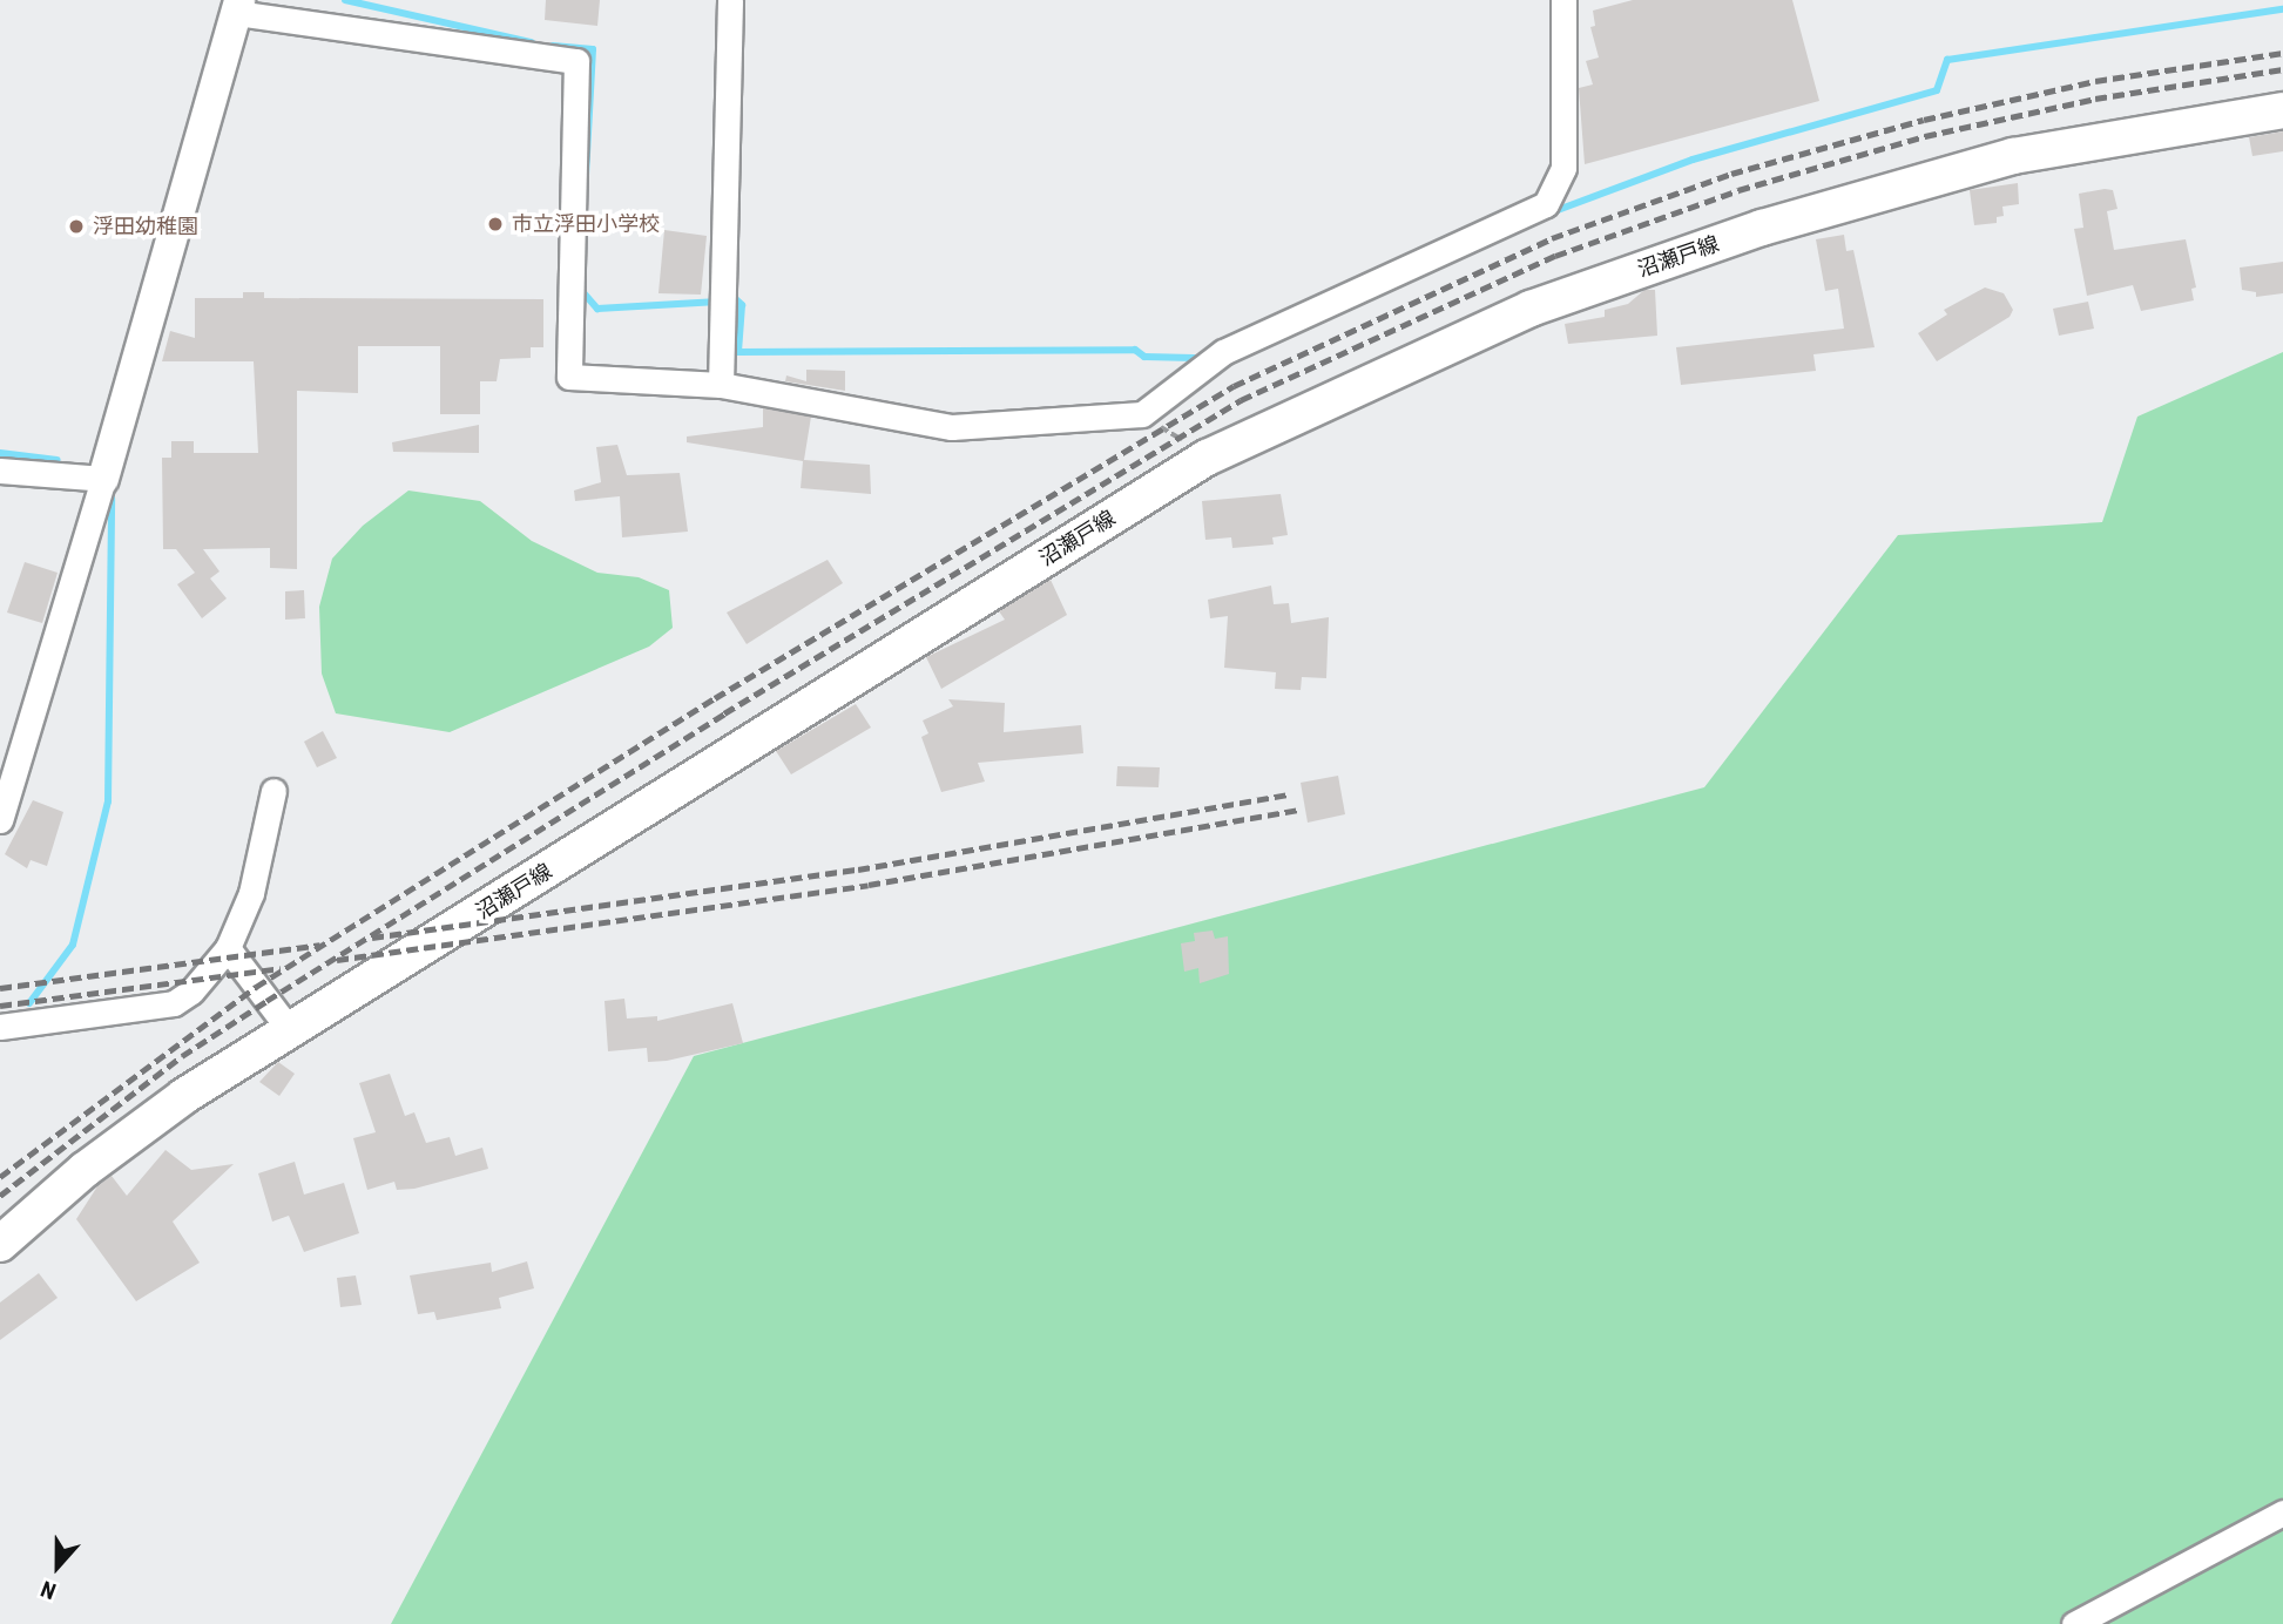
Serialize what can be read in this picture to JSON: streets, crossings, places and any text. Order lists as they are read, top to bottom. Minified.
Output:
{"streets":{"main road":["沼瀬戸線"]},"places":["市立浮田小学校","浮田幼稚園"],"north":"bottom"}
